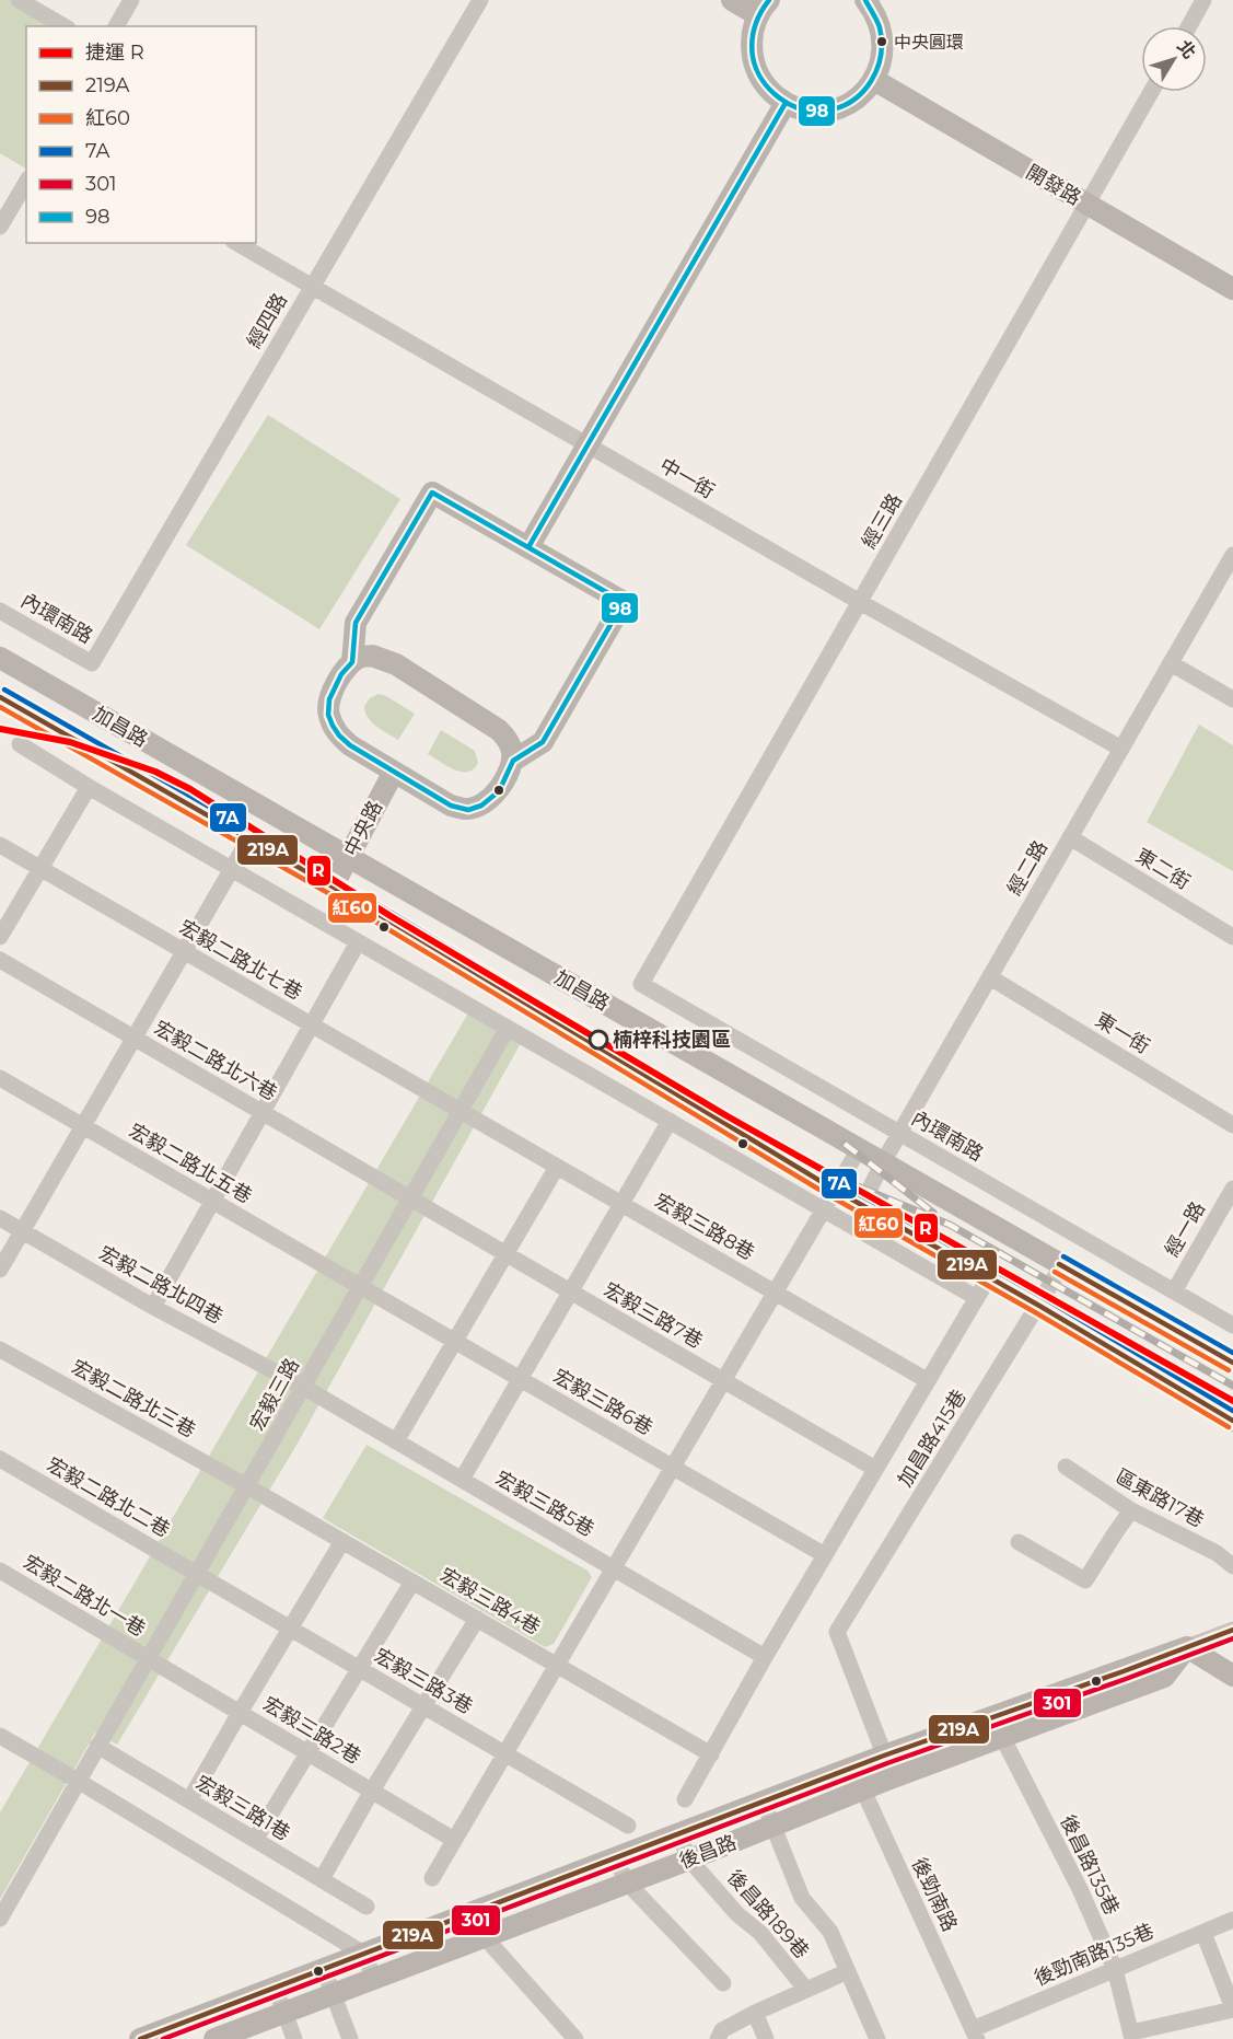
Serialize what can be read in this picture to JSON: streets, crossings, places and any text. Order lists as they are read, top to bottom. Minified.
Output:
{"streets":{"street":["開發路","經四路","中一街","經三路","內環南路","加昌路","中央路","經二路","東二街","宏毅二路北七巷","東一街","宏毅二路北六巷","宏毅二路北五巷","宏毅三路8巷","經一路","宏毅二路北四巷","宏毅三路7巷","宏毅三路","宏毅二路北三巷","宏毅三路6巷","加昌路415巷","宏毅二路北二巷","區東路17巷","宏毅三路5巷","宏毅二路北一巷","宏毅三路4巷","宏毅三路3巷","宏毅三路2巷","宏毅三路1巷","後昌路","後昌路135巷","後勁南路","後昌路189巷","後勁南路135巷"]},"crossings":[["開發路","經三路"],["經四路","中一街"],["經四路","內環南路"],["中一街","經三路"],["中一街","經二路"],["經三路","內環南路"],["內環南路","經二路"],["內環南路","經一路"],["加昌路","中央路"],["加昌路","經二路"],["加昌路","加昌路415巷"],["經二路","東二街"],["經二路","東一街"],["宏毅二路北七巷","宏毅三路8巷"],["宏毅二路北七巷","宏毅三路"],["宏毅二路北六巷","宏毅三路7巷"],["宏毅二路北六巷","宏毅三路"],["宏毅二路北五巷","宏毅三路"],["宏毅二路北五巷","宏毅三路6巷"],["宏毅三路8巷","宏毅三路"],["宏毅二路北四巷","宏毅三路"],["宏毅二路北四巷","宏毅三路5巷"],["宏毅三路7巷","宏毅三路"],["宏毅三路","宏毅二路北三巷"],["宏毅三路","宏毅三路6巷"],["宏毅三路","宏毅二路北二巷"],["宏毅三路","宏毅三路5巷"],["宏毅三路","宏毅二路北一巷"],["宏毅三路","宏毅三路4巷"],["宏毅三路","宏毅三路3巷"],["宏毅三路","宏毅三路2巷"],["宏毅三路","宏毅三路1巷"],["宏毅二路北三巷","宏毅三路4巷"],["加昌路415巷","後昌路"],["宏毅二路北二巷","宏毅三路3巷"],["宏毅二路北一巷","宏毅三路2巷"],["後昌路","後昌路135巷"],["後昌路","後勁南路"],["後昌路","後昌路189巷"],["後昌路135巷","後勁南路135巷"],["後勁南路","後勁南路135巷"]],"places":["中央圓環","楠梓科技園區"],"lines":["transit line 98","transit line 7A","transit line 219A","transit line 紅60","metro line R","transit line 301"],"legend":["捷運 R","219A","紅60","7A","301","98"],"north":"top right"}
